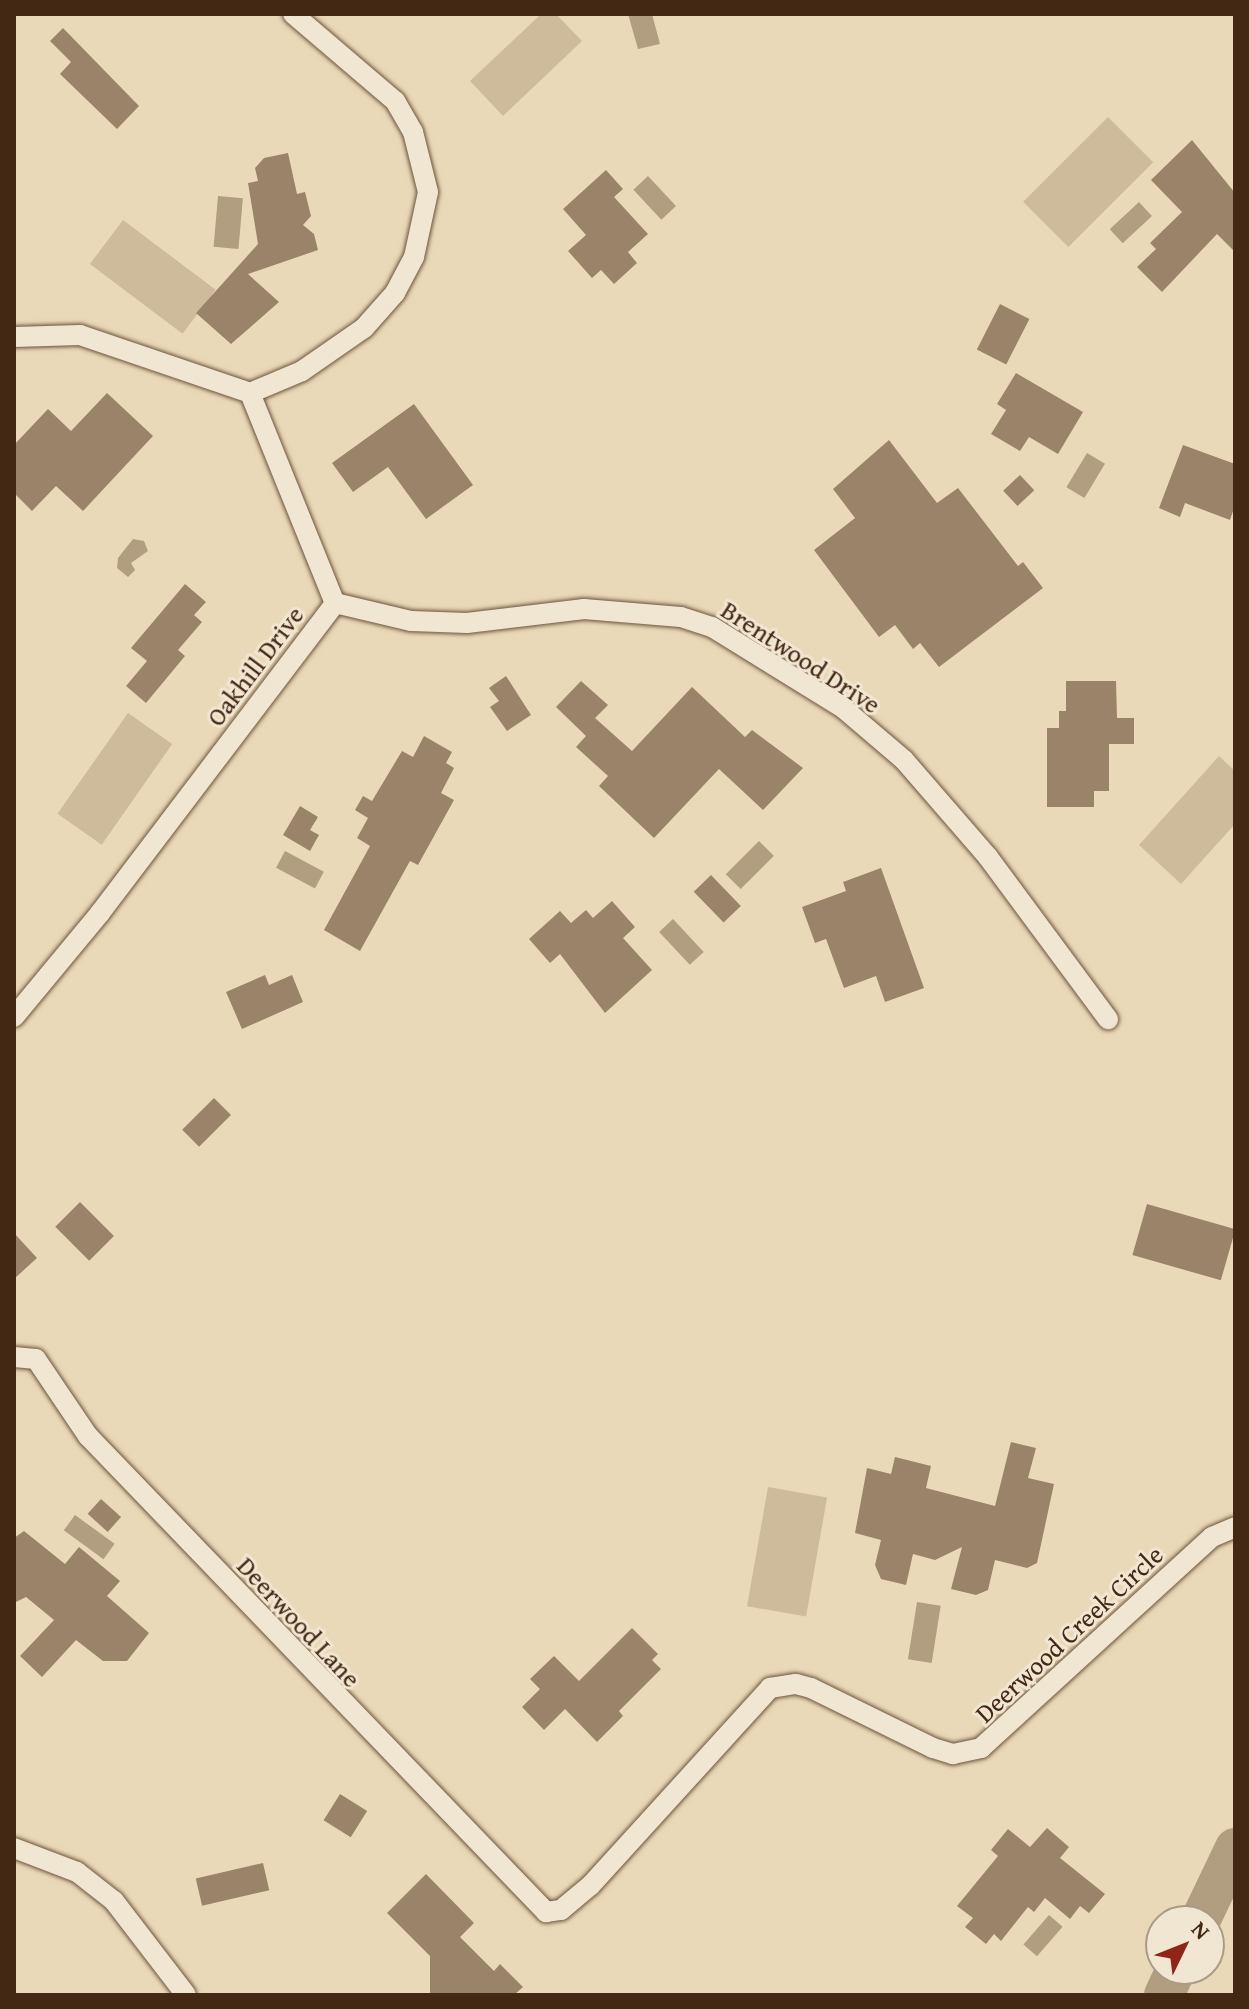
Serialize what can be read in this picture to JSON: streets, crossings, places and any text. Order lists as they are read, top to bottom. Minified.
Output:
{"streets":{"street":["Brentwood Drive","Oakhill Drive","Deerwood Lane","Deerwood Creek Circle"]},"crossings":[["Brentwood Drive","Oakhill Drive"],["Deerwood Lane","Deerwood Creek Circle"]],"north":"top right"}
